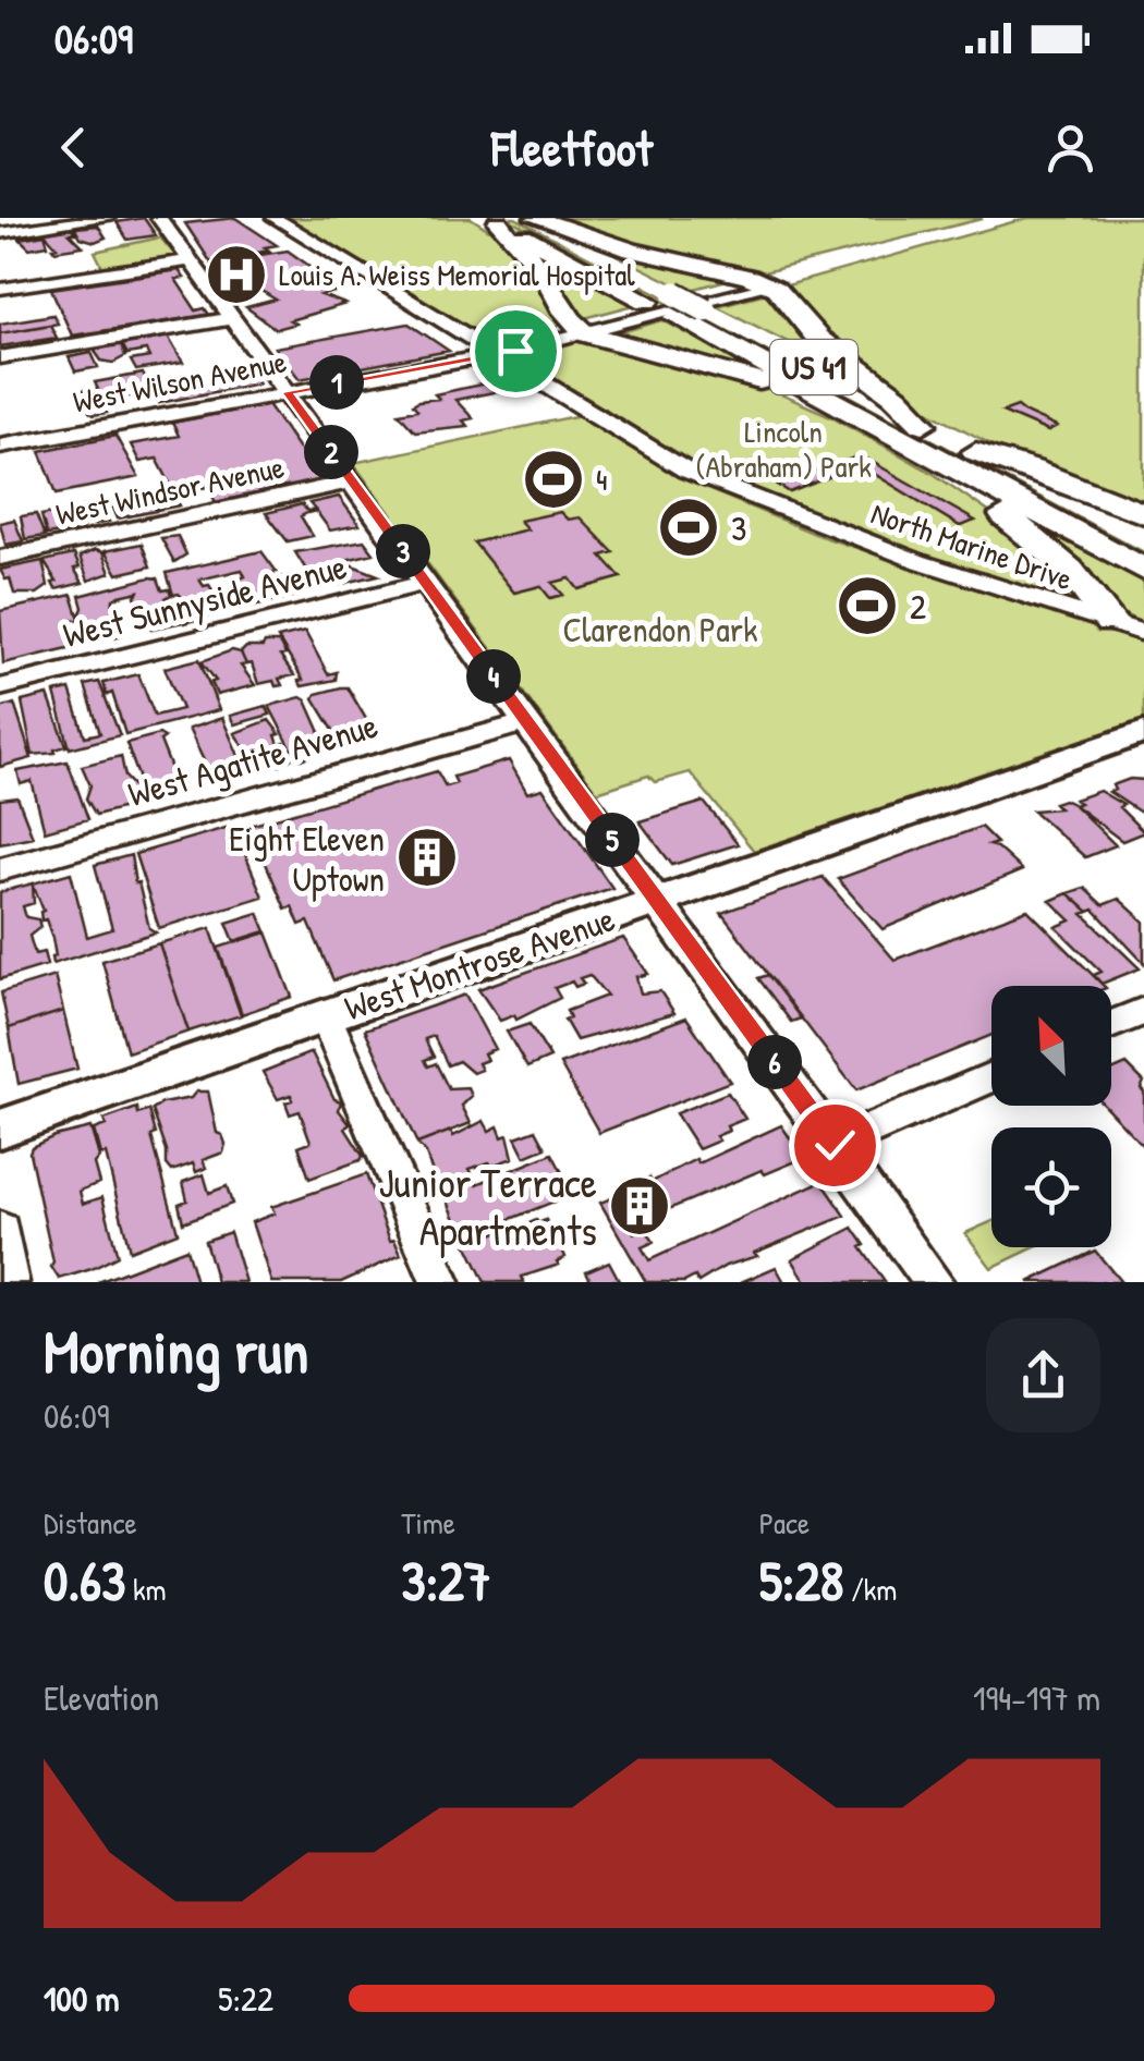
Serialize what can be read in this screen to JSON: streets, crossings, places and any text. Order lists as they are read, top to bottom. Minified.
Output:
{"streets":{"highway":["US 41"],"main road":["West Montrose Avenue"],"street":["West Wilson Avenue","West Windsor Avenue","North Marine Drive","West Sunnyside Avenue","West Agatite Avenue"]},"crossings":[["West Wilson Avenue","North Marine Drive"]],"parks":["Lincoln (Abraham) Park","Clarendon Park"],"places":{"hospital":["Louis A. Weiss Memorial Hospital"],"sports":["4","3","2"],"building":["Eight Eleven Uptown","Junior Terrace Apartments"]},"north":"top left","page":{"status":"06:09","header":"Fleetfoot","pins":["1","2","3","4","5","6"],"heading":["Morning run","06:09"],"stats":[["Distance","0.63 km"],["Time","3:27"],["Pace","5:28 /km"]],"chart":["Elevation","194–197 m"],"list":[{"name":"100 m","note":"5:22"}]}}
